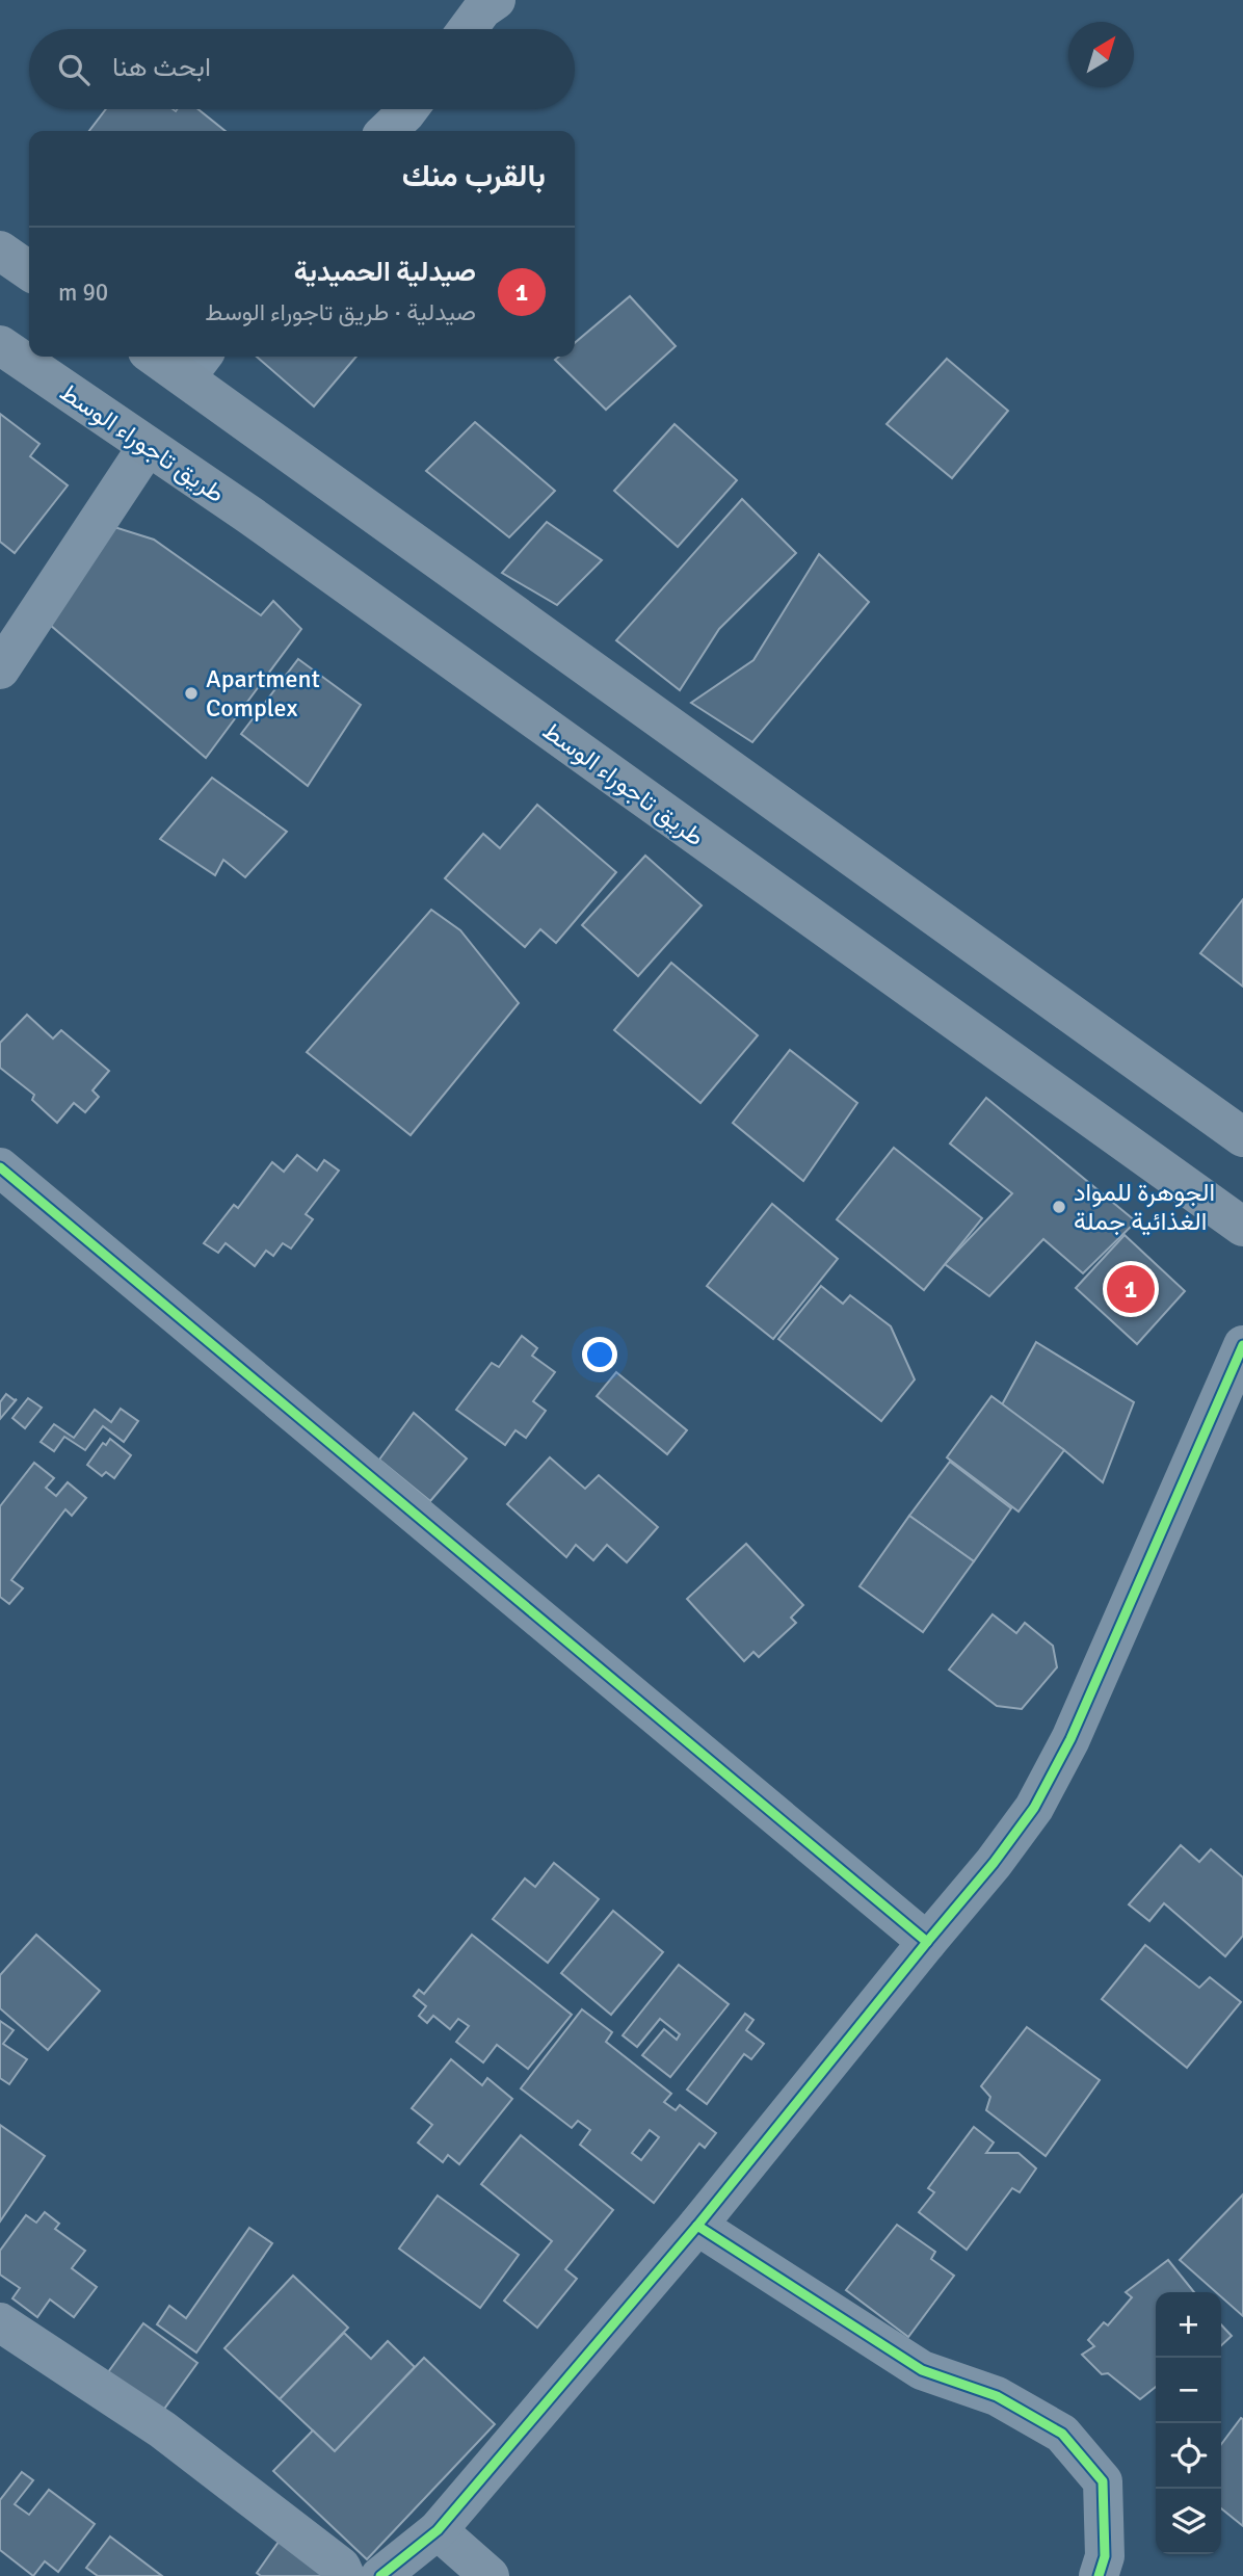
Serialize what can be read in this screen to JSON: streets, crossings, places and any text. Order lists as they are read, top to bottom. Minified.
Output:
{"streets":{"main road":["طريق تاجوراء الوسط"]},"places":["Apartment Complex","الجوهرة للمواد الغذائية جملة"],"north":"top right","page":{"search":"ابحث هنا","heading":"بالقرب منك","list":[{"mark":"1","name":"صيدلية الحميدية","note":"صيدلية · طريق تاجوراء الوسط","value":"90 m"}],"pins":"1","map_buttons":["+","−"]}}
